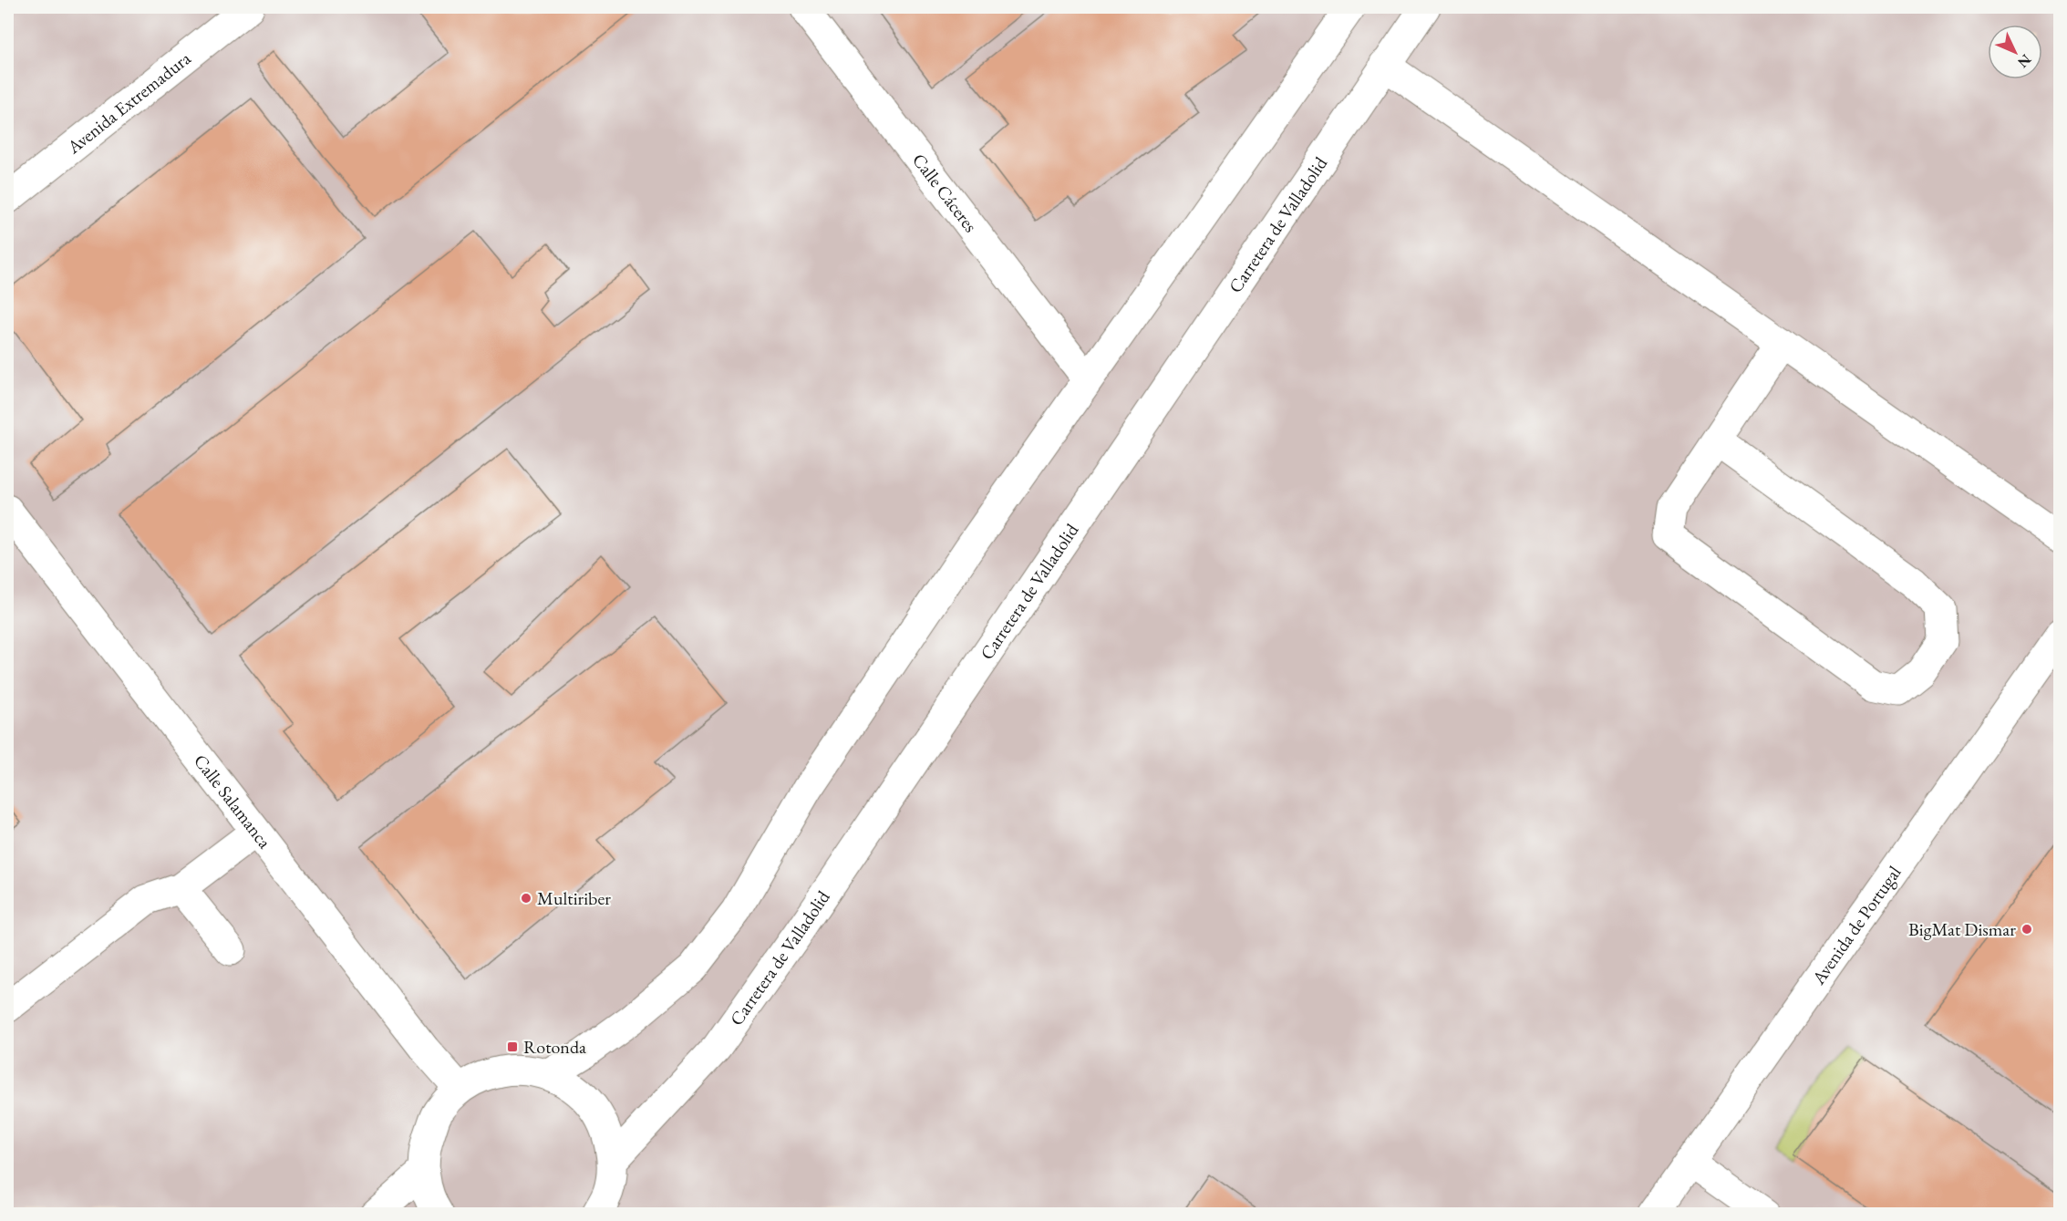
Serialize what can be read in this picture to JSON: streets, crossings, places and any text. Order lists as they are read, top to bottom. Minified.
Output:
{"streets":{"main road":["Avenida Extremadura","Calle Cáceres","Carretera de Valladolid","Calle Salamanca","Avenida de Portugal"]},"places":{"other":["Multiriber","BigMat Dismar"],"transit":["Rotonda"]},"north":"bottom right"}
